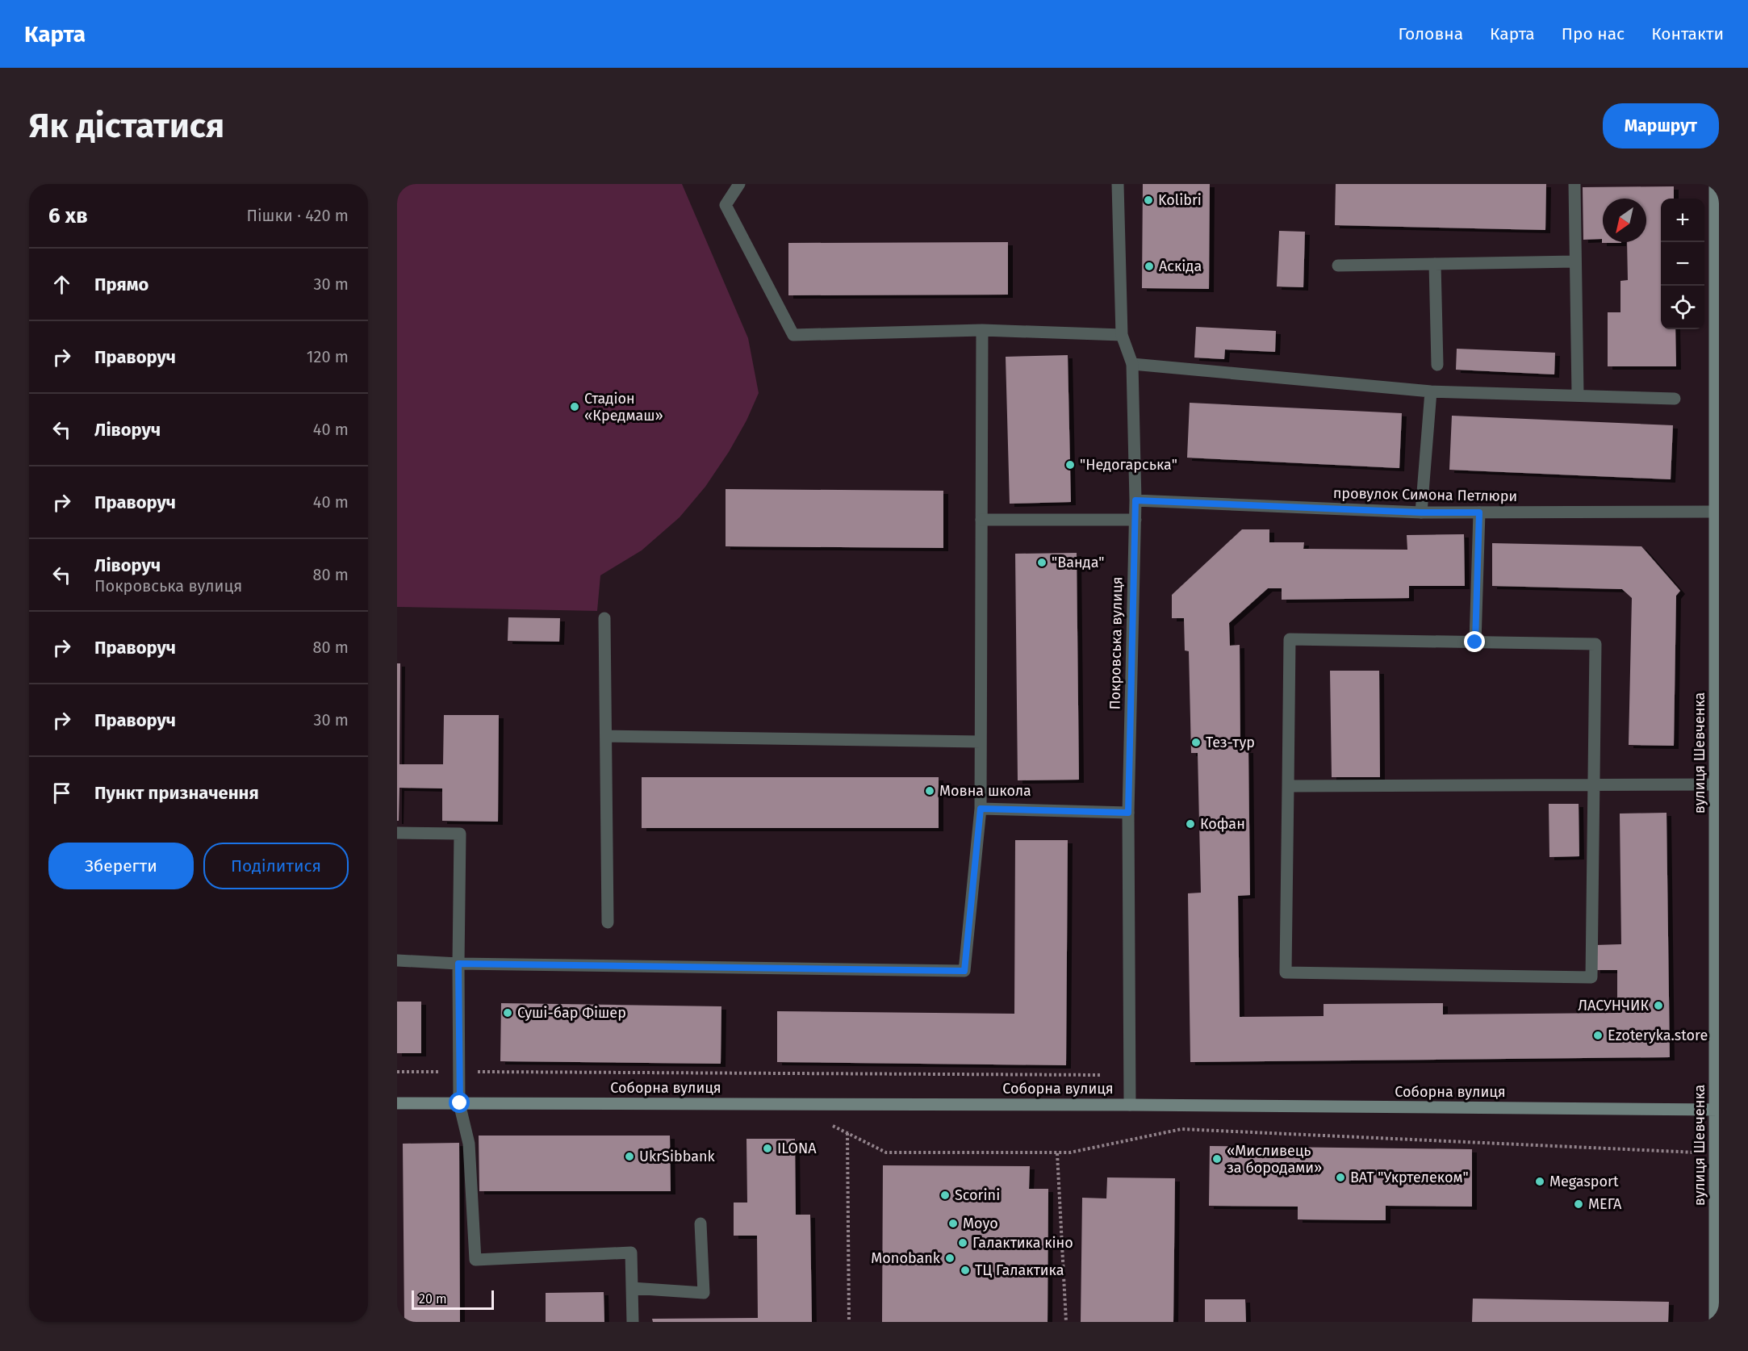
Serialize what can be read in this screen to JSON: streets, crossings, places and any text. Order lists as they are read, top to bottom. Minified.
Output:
{"streets":{"street":["провулок Симона Петлюри","Покровська вулиця","вулиця Шевченка","Соборна вулиця"]},"crossings":[["провулок Симона Петлюри","Покровська вулиця"],["провулок Симона Петлюри","вулиця Шевченка"],["Покровська вулиця","Соборна вулиця"],["вулиця Шевченка","Соборна вулиця"]],"places":["Kolibri","Аскіда","Стадіон «Кредмаш»","\"Недогарська\"","\"Ванда\"","Тез-тур","Мовна школа","Кофан","ЛАСУНЧИК","Суші-бар Фішер","Ezoteryka.store","ILONA","UkrSibbank","«Мисливець за бородами»","ВАТ \"Укртелеком\"","Megasport","Scorini","МЕГА","Moyo","Галактика кіно","Monobank","ТЦ Галактика"],"scale_bar":"20 m","north":"bottom left","page":{"header":"Карта","nav":["Головна","Карта","Про нас","Контакти"],"buttons":["Маршрут",["Зберегти","Поділитися"]],"title":"Як дістатися","heading":["6 хв","Пішки · 420 m"],"map_buttons":["+","−"],"list":[["Прямо","30 m"],["Праворуч","120 m"],["Ліворуч","40 m"],["Праворуч","40 m"],["Ліворуч","Покровська вулиця","80 m"],["Праворуч","80 m"],["Праворуч","30 m"],"Пункт призначення"],"scale":"20 m"}}
